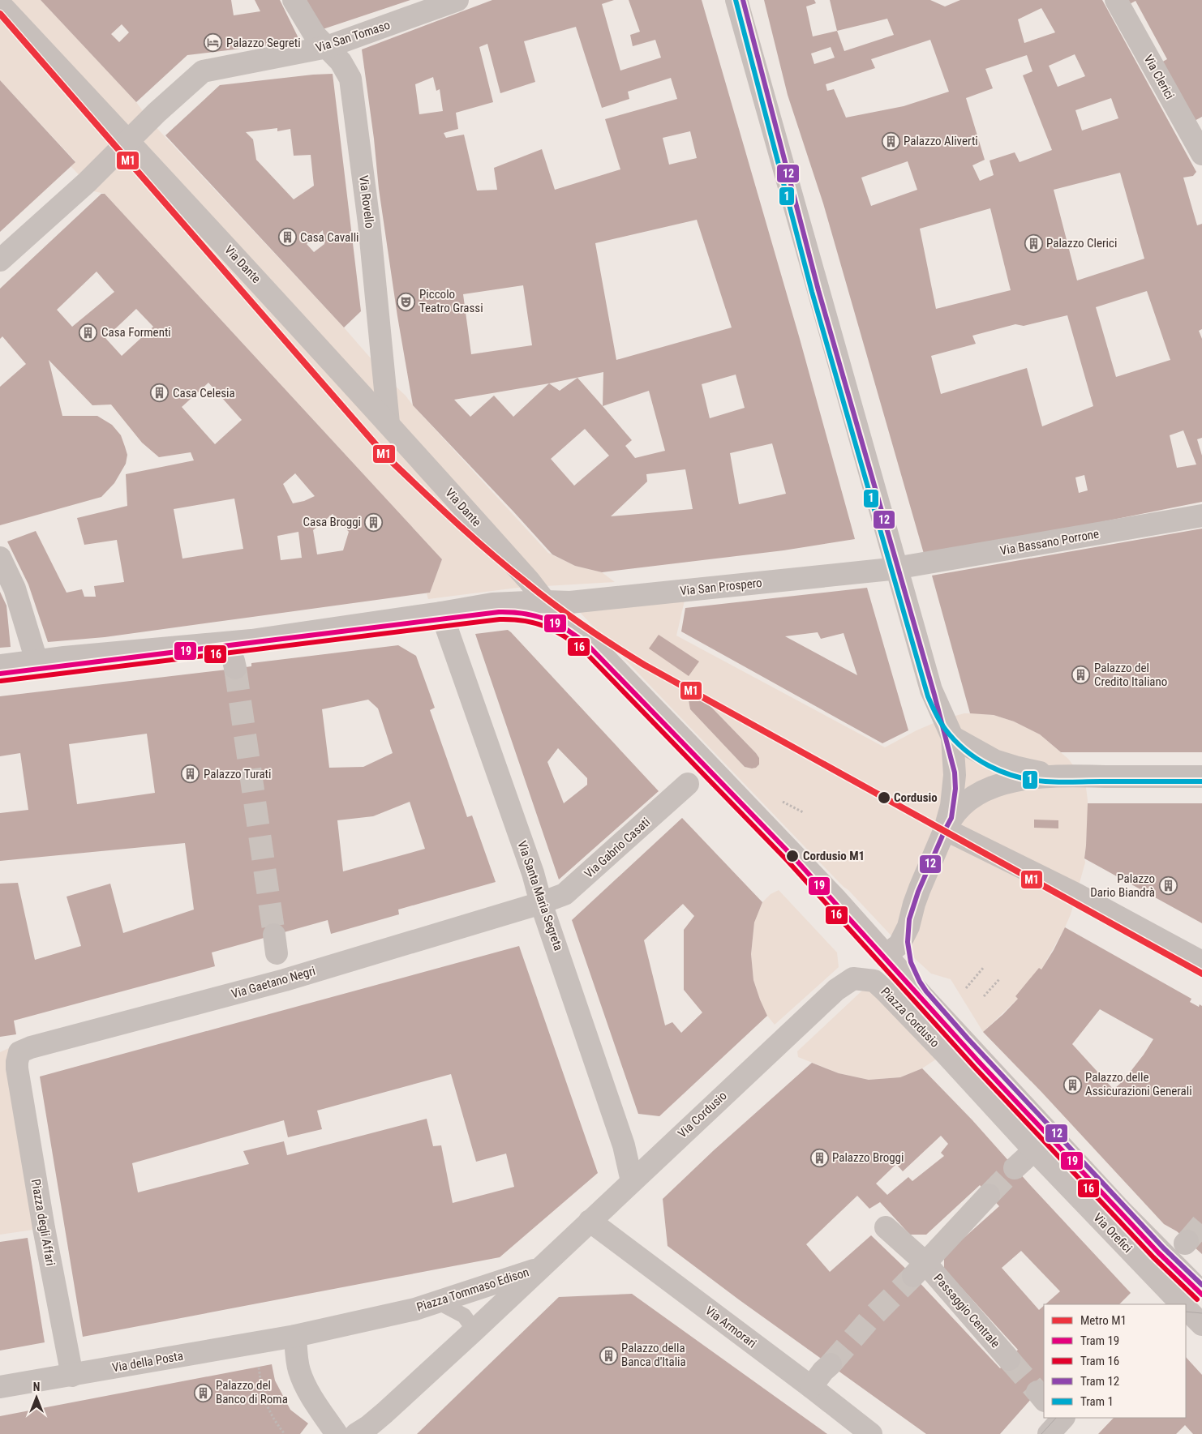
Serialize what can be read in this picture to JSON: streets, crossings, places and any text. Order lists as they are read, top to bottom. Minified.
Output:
{"streets":{"street":["Via San Tomaso","Via Clerici","Via Rovello","Via Dante","Via Bassano Porrone","Via San Prospero","Via Gabrio Casati","Via Santa Maria Segreta","Via Gaetano Negri","Piazza Cordusio","Via Cordusio","Piazza degli Affari","Via Orefici","Piazza Tommaso Edison","Passaggio Centrale","Via Armorari","Via della Posta"]},"crossings":[["Via San Tomaso","Via Rovello"],["Via San Tomaso","Via Dante"],["Via Rovello","Via Dante"],["Via Dante","Via San Prospero"],["Via Dante","Via Orefici"],["Via Bassano Porrone","Via San Prospero"],["Via San Prospero","Via Santa Maria Segreta"],["Via Gabrio Casati","Via Santa Maria Segreta"],["Via Gabrio Casati","Via Gaetano Negri"],["Via Santa Maria Segreta","Via Gaetano Negri"],["Via Santa Maria Segreta","Via Cordusio"],["Via Gaetano Negri","Piazza degli Affari"],["Piazza Cordusio","Via Cordusio"],["Piazza Cordusio","Via Orefici"],["Via Cordusio","Piazza Tommaso Edison"],["Via Cordusio","Via Armorari"],["Piazza degli Affari","Via della Posta"],["Piazza Tommaso Edison","Via della Posta"]],"places":{"hotel":["Palazzo Segreti"],"building":["Palazzo Aliverti","Casa Cavalli","Palazzo Clerici","Casa Formenti","Casa Celesia","Casa Broggi","Palazzo del Credito Italiano","Palazzo Turati","Palazzo Dario Biandrà","Palazzo delle Assicurazioni Generali","Palazzo Broggi","Palazzo della Banca d'Italia","Palazzo del Banco di Roma"],"theatre":["Piccolo Teatro Grassi"],"other":["Cordusio","Cordusio M1"]},"lines":["tram line 12","tram line 1","metro line M1","tram line 19","tram line 16"],"legend":["Metro M1","Tram 19","Tram 16","Tram 12","Tram 1"],"north":"top"}
